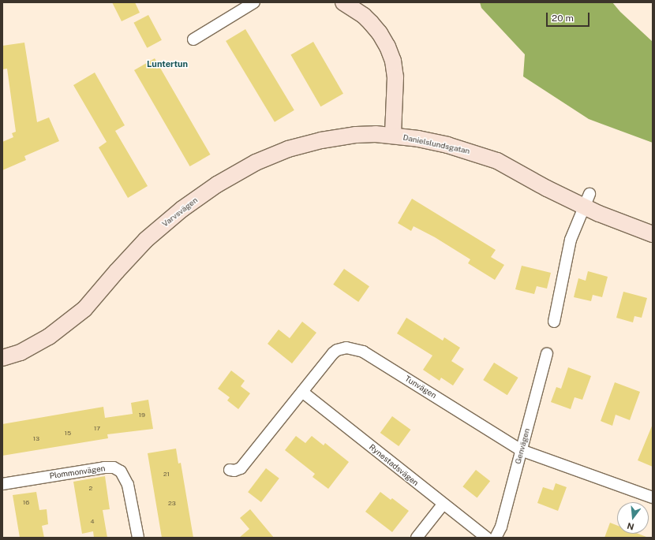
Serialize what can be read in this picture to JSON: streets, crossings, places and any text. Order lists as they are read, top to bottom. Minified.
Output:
{"streets":{"street":["Danielslundsgatan","Varvsvägen","Tunvägen","Genvägen","Rynestadsvägen","Plommonvägen"]},"crossings":[["Danielslundsgatan","Varvsvägen"],["Tunvägen","Genvägen"],["Tunvägen","Rynestadsvägen"]],"districts":["Luntertun"],"house_numbers":["19","17","15","13","21","2","16","23","4"],"scale_bar":"20 m","north":"bottom"}
